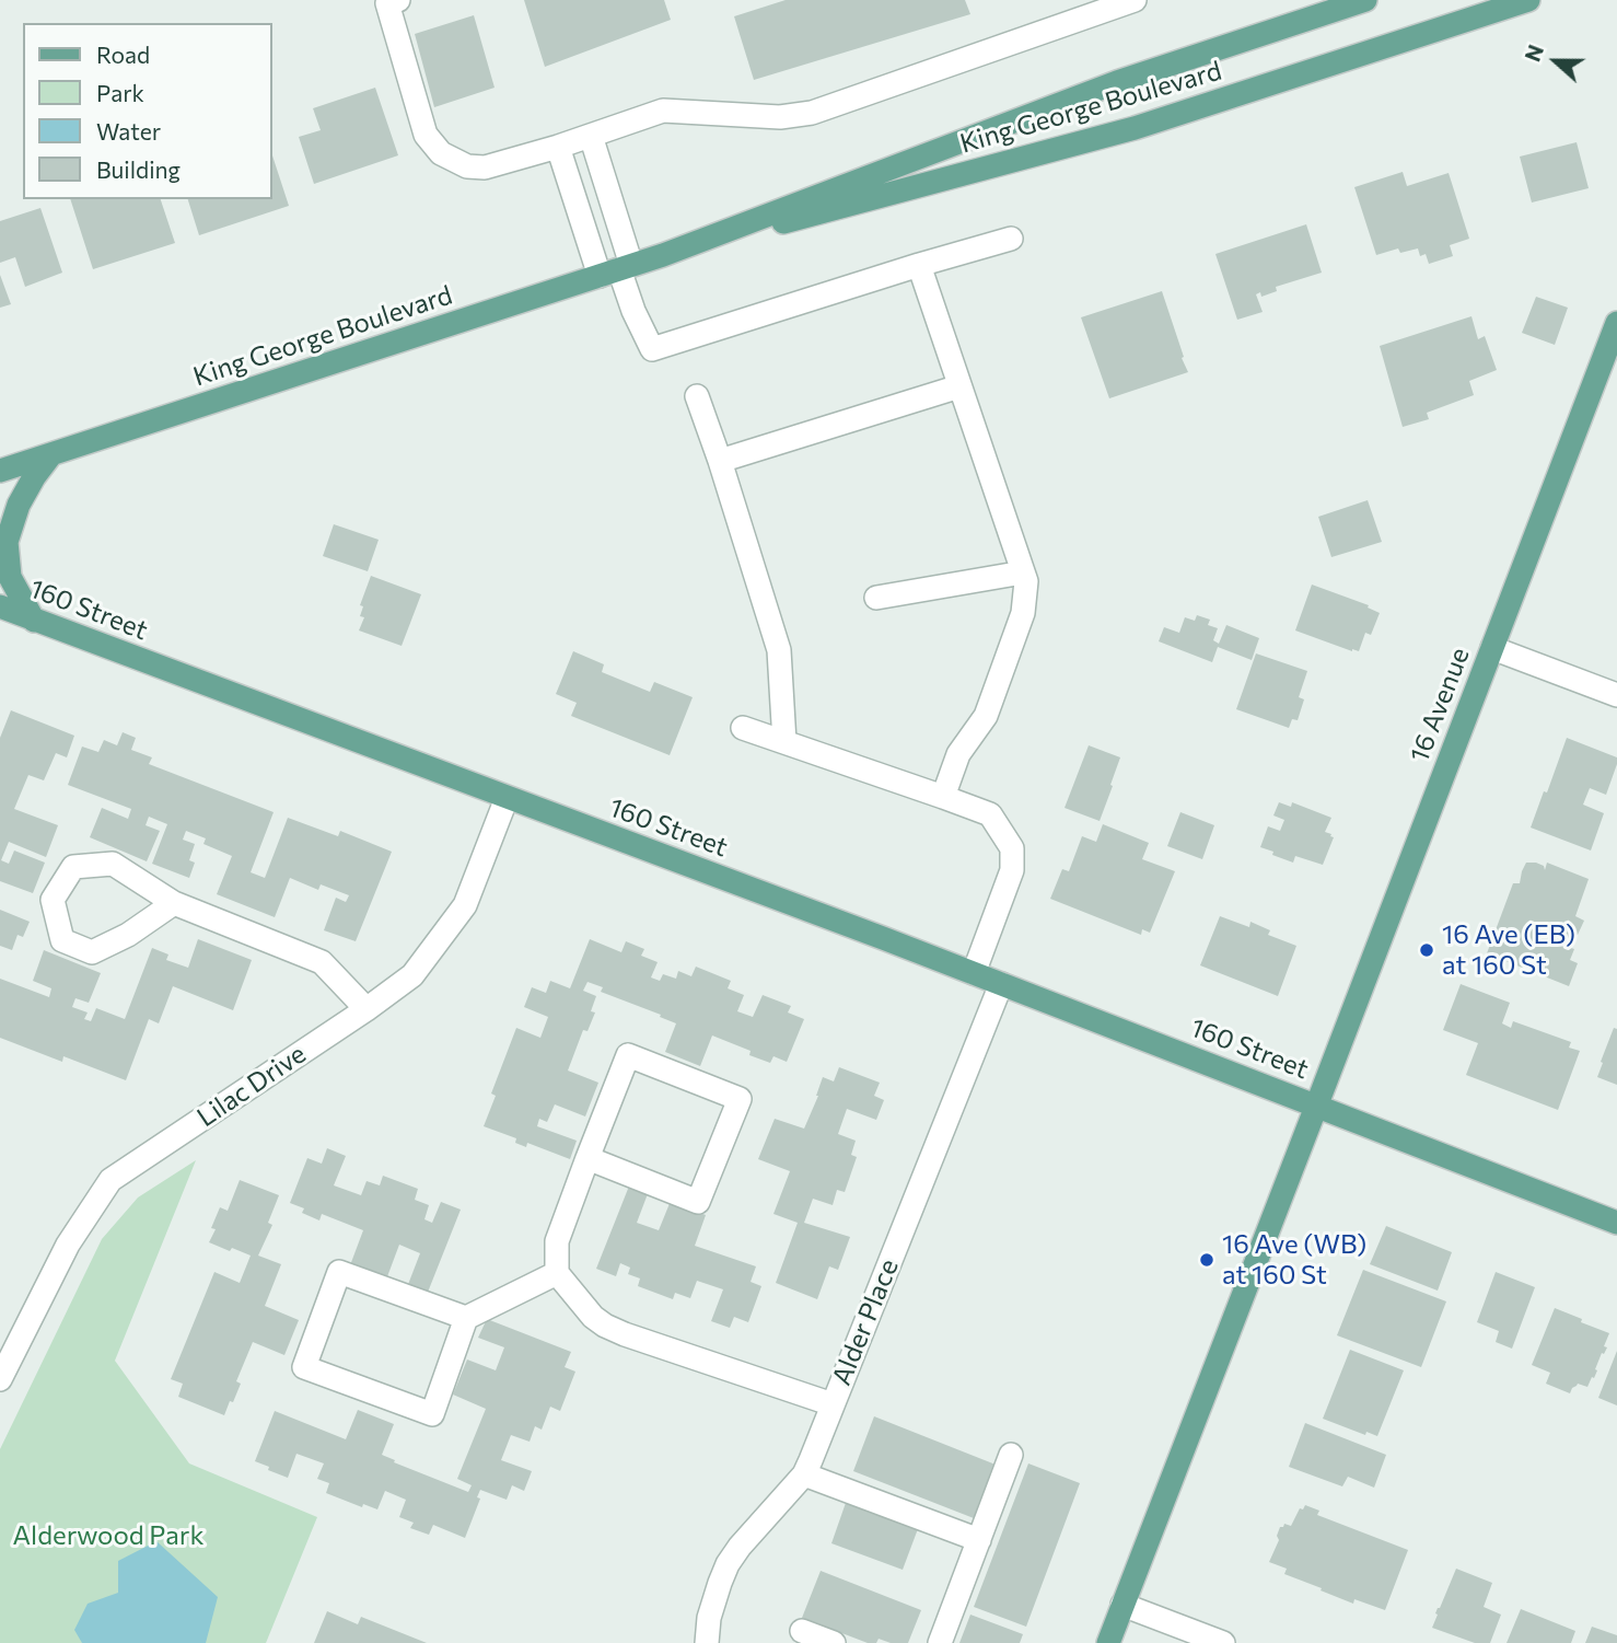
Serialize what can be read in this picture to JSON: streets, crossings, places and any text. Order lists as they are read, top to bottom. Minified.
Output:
{"streets":{"main road":["King George Boulevard","160 Street","16 Avenue"],"street":["Lilac Drive","Alder Place"]},"crossings":[["160 Street","16 Avenue"],["160 Street","Lilac Drive"],["160 Street","Alder Place"]],"parks":["Alderwood Park"],"places":["16 Ave (EB) at 160 St","16 Ave (WB) at 160 St"],"legend":["Road","Park","Water","Building"],"north":"left"}
